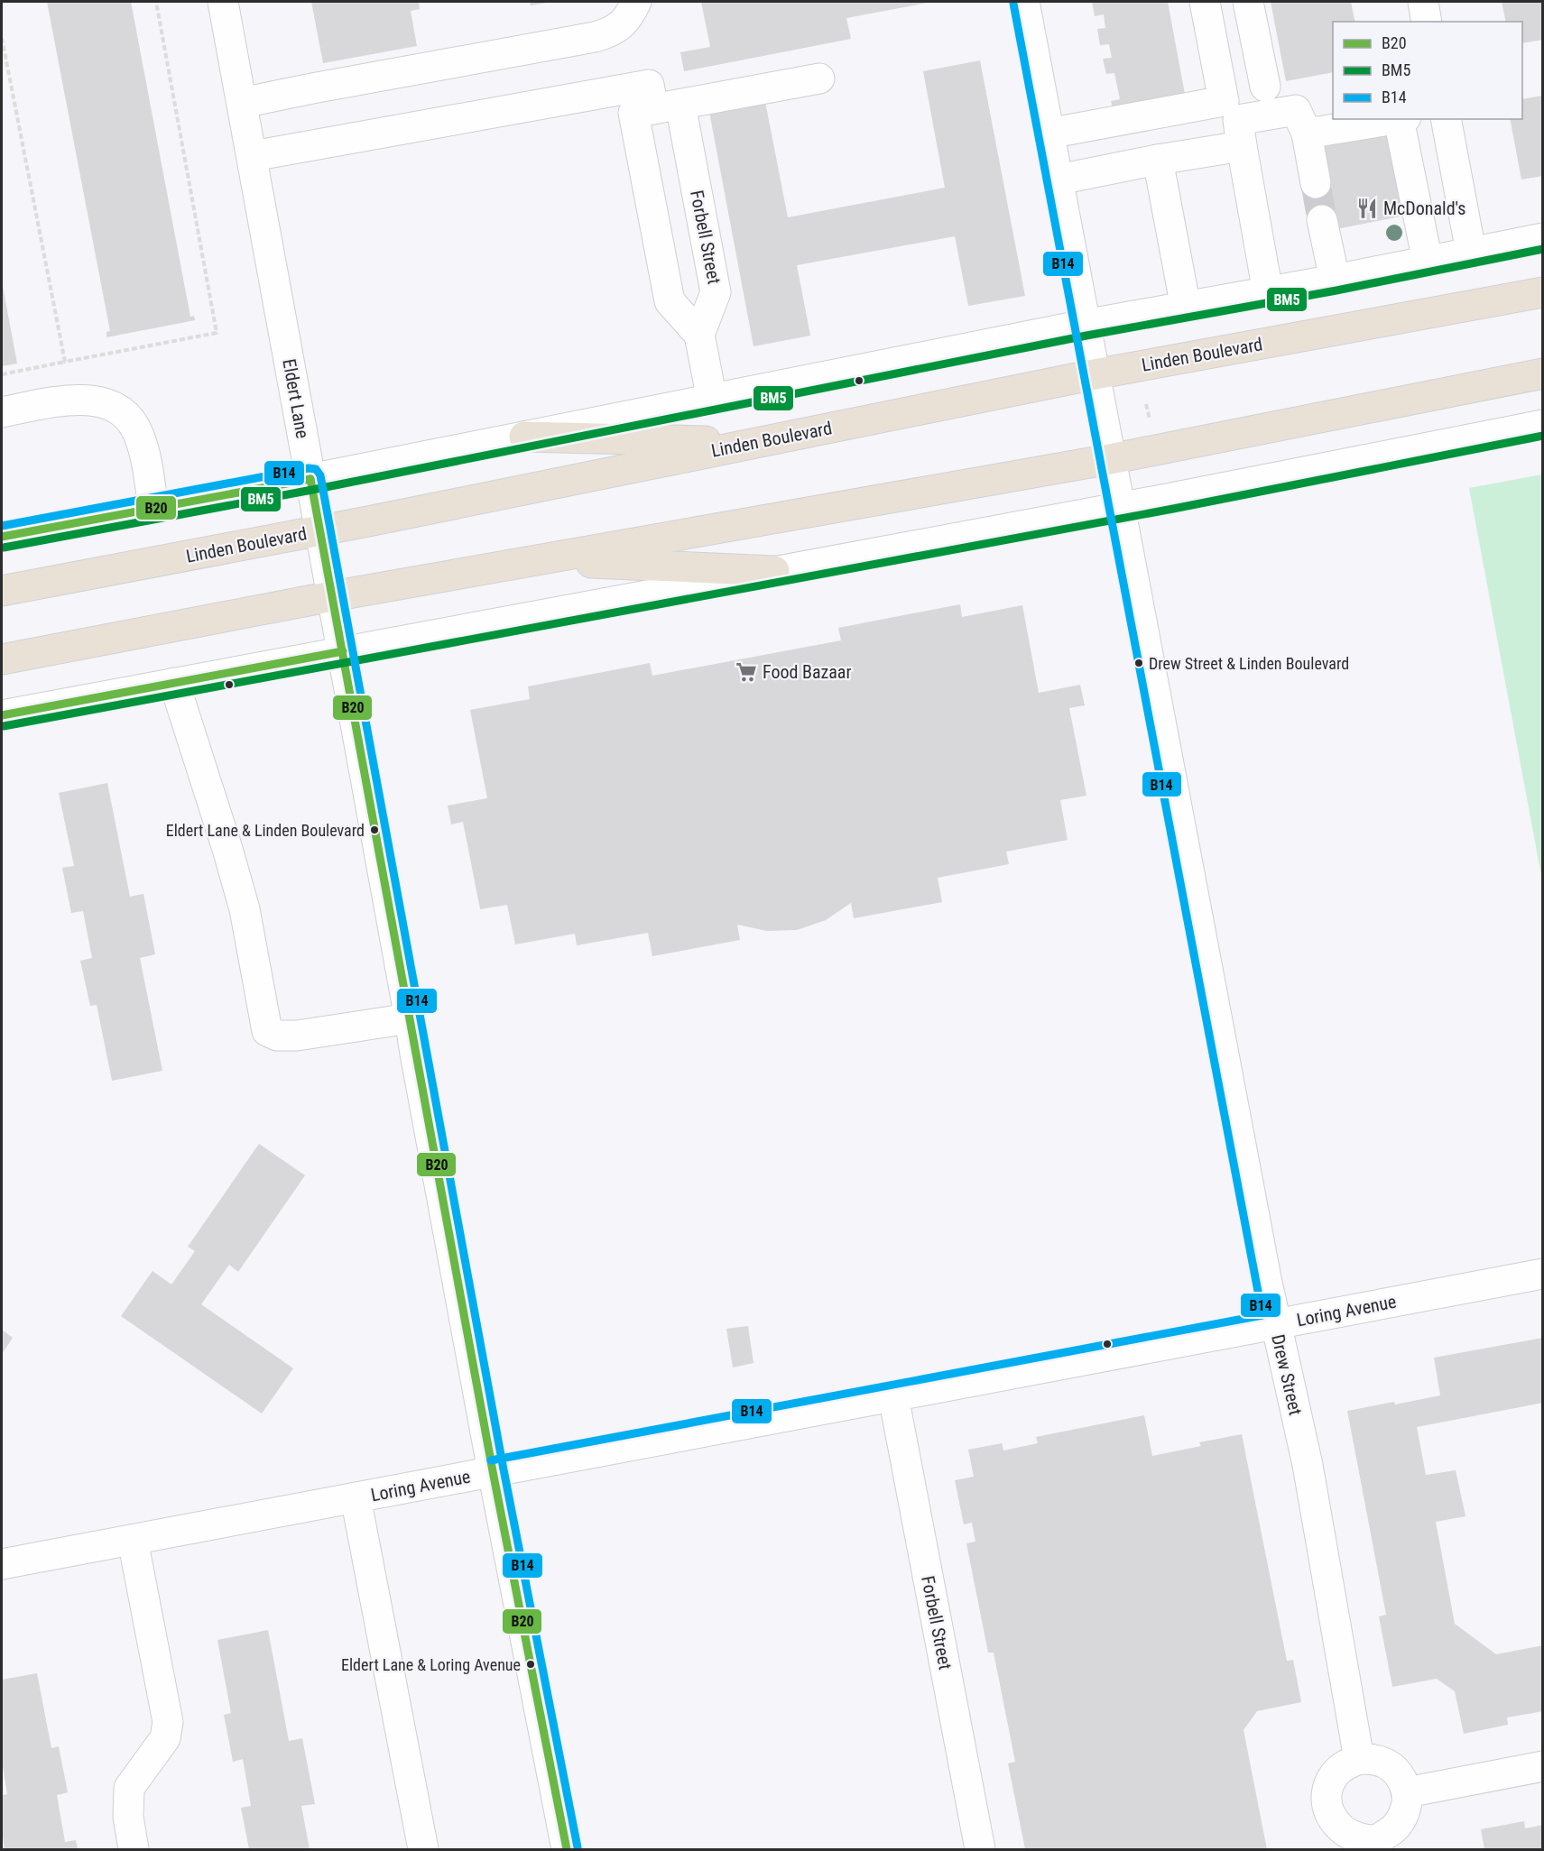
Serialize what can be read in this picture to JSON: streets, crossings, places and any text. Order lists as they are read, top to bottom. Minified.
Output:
{"streets":{"highway":["Linden Boulevard"],"street":["Forbell Street","Eldert Lane","Loring Avenue","Drew Street"]},"crossings":[["Forbell Street","Eldert Lane"],["Forbell Street","Loring Avenue"],["Linden Boulevard","Eldert Lane"],["Linden Boulevard","Drew Street"],["Eldert Lane","Loring Avenue"],["Loring Avenue","Drew Street"]],"places":{"restaurant":["McDonald's"],"other":["Drew Street & Linden Boulevard","Eldert Lane & Linden Boulevard","Eldert Lane & Loring Avenue"],"supermarket":["Food Bazaar"]},"lines":["transit line B14","transit line BM5","transit line B20"],"legend":["B20","BM5","B14"]}
